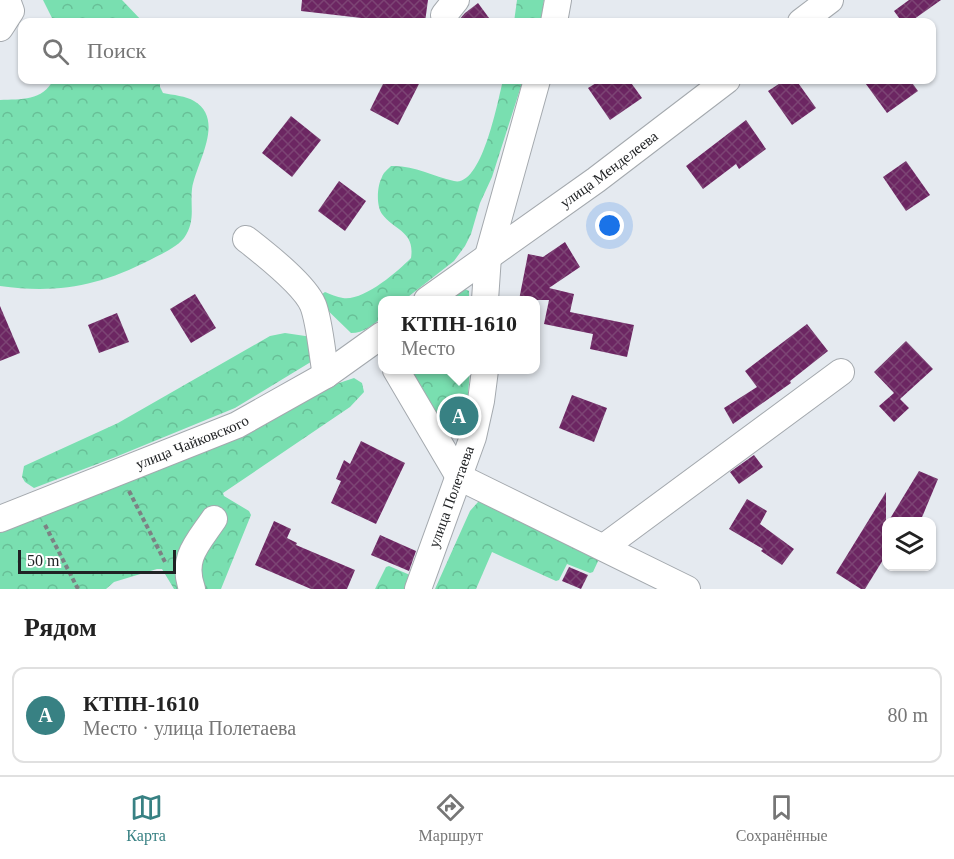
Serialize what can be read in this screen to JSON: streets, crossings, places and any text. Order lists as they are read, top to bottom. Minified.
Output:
{"streets":{"street":["улица Менделеева","улица Чайковского","улица Полетаева"]},"scale_bar":"50 m","page":{"search":"Поиск","popup":["КТПН-1610","Место"],"pins":"A","scale":"50 m","heading":"Рядом","list":[{"mark":"A","name":"КТПН-1610","note":"Место · улица Полетаева","value":"80 m"}],"nav":["Карта","Маршрут","Сохранённые"]}}
